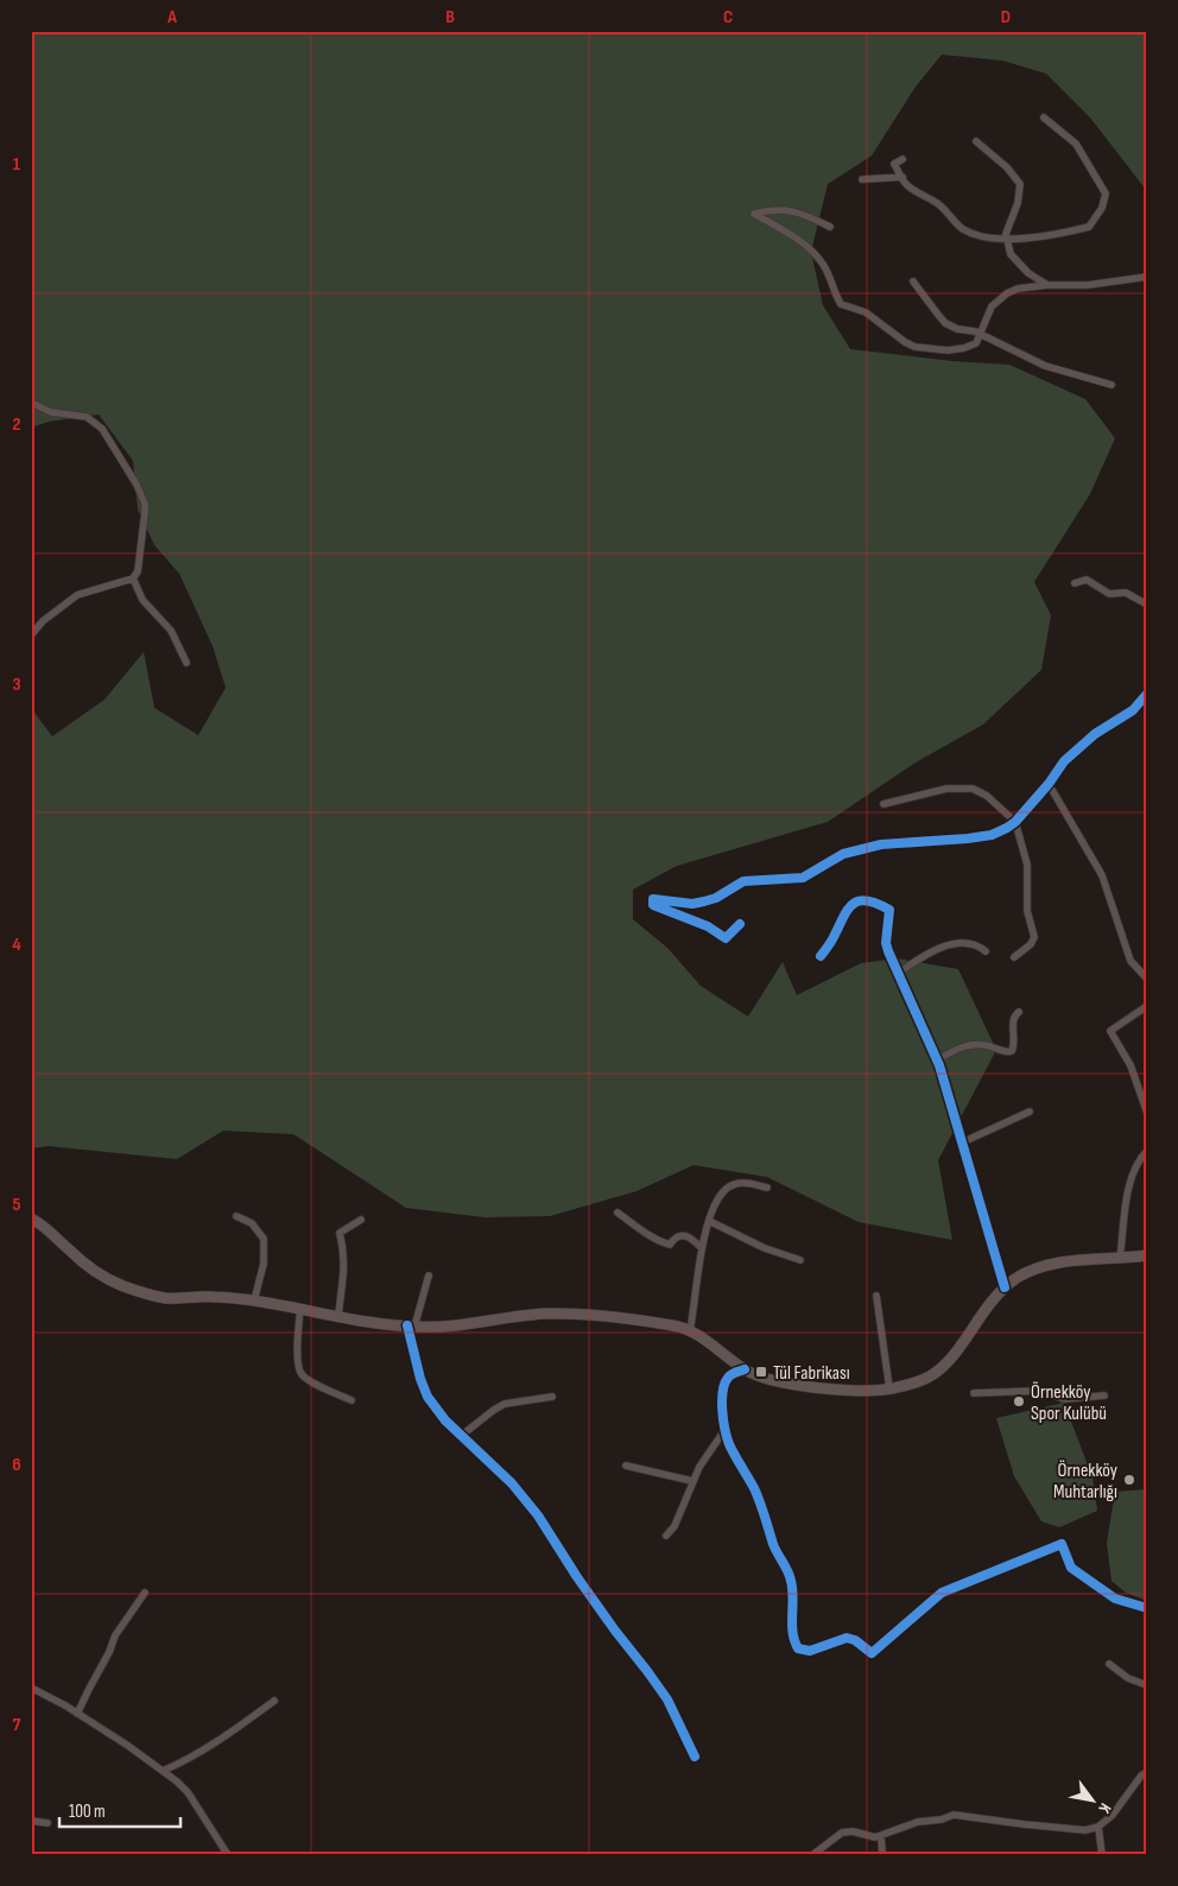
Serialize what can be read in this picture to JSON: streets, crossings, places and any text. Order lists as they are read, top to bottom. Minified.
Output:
{"places":{"transit":["Tül Fabrikası"],"other":["Örnekköy Spor Kulübü","Örnekköy Muhtarlığı"]},"scale_bar":"100 m","north":"bottom right","grid":{"columns":["A","B","C","D"],"rows":["1","2","3","4","5","6","7"]}}
